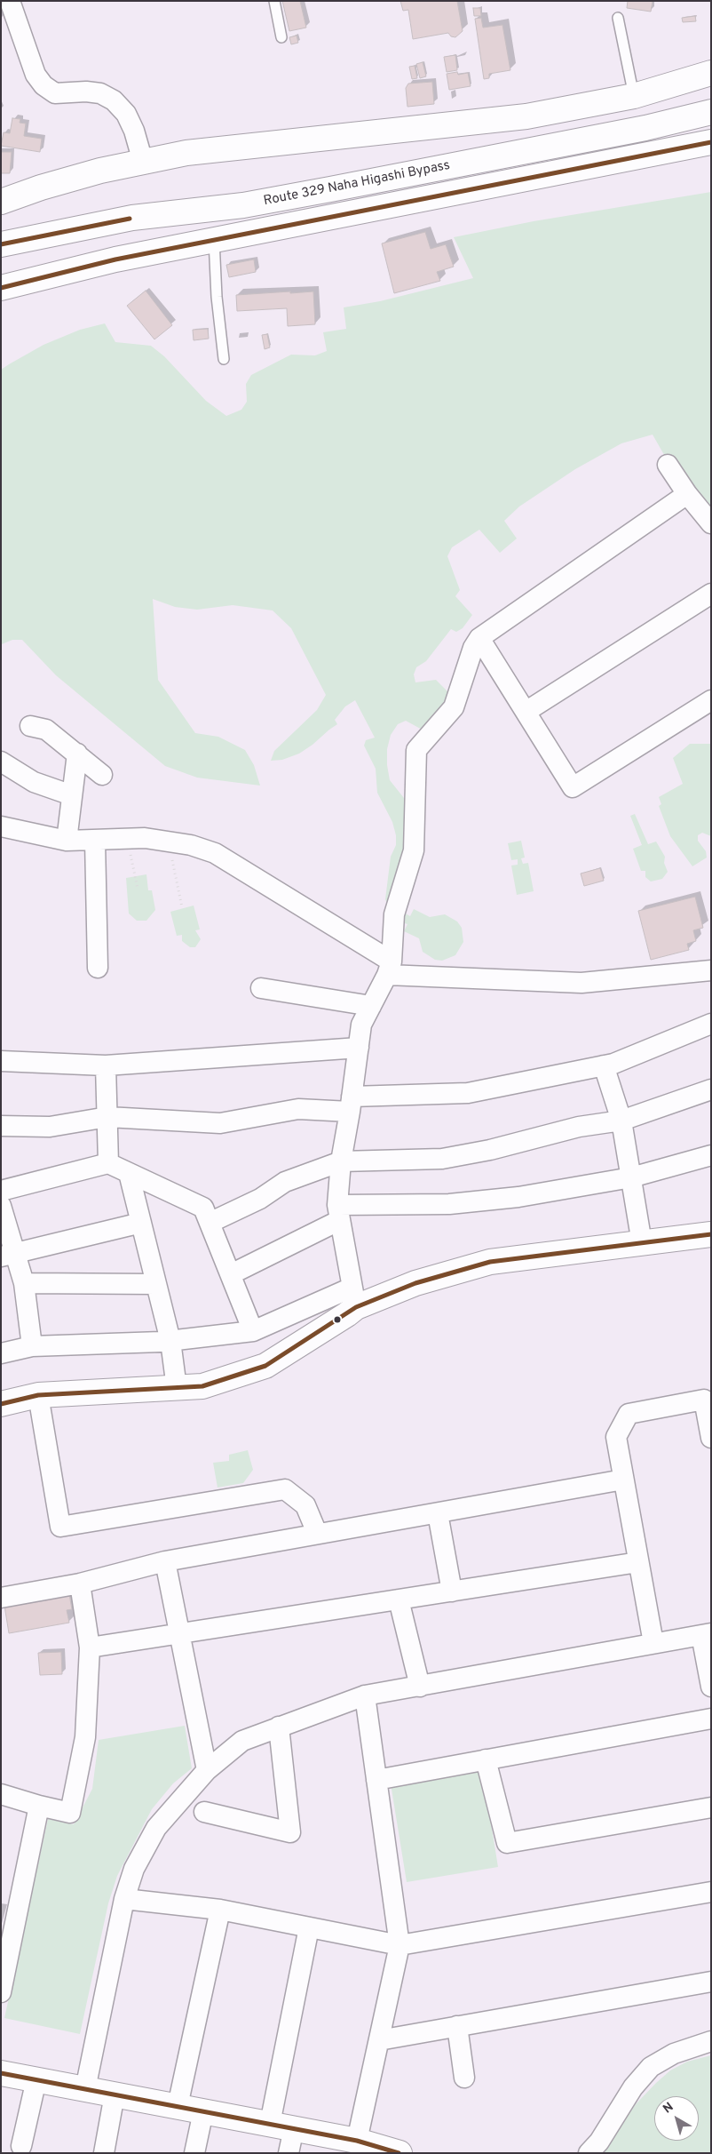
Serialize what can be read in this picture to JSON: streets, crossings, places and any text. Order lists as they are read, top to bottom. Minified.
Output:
{"streets":{"main road":["Route 329 Naha Higashi Bypass"]},"north":"top left"}
